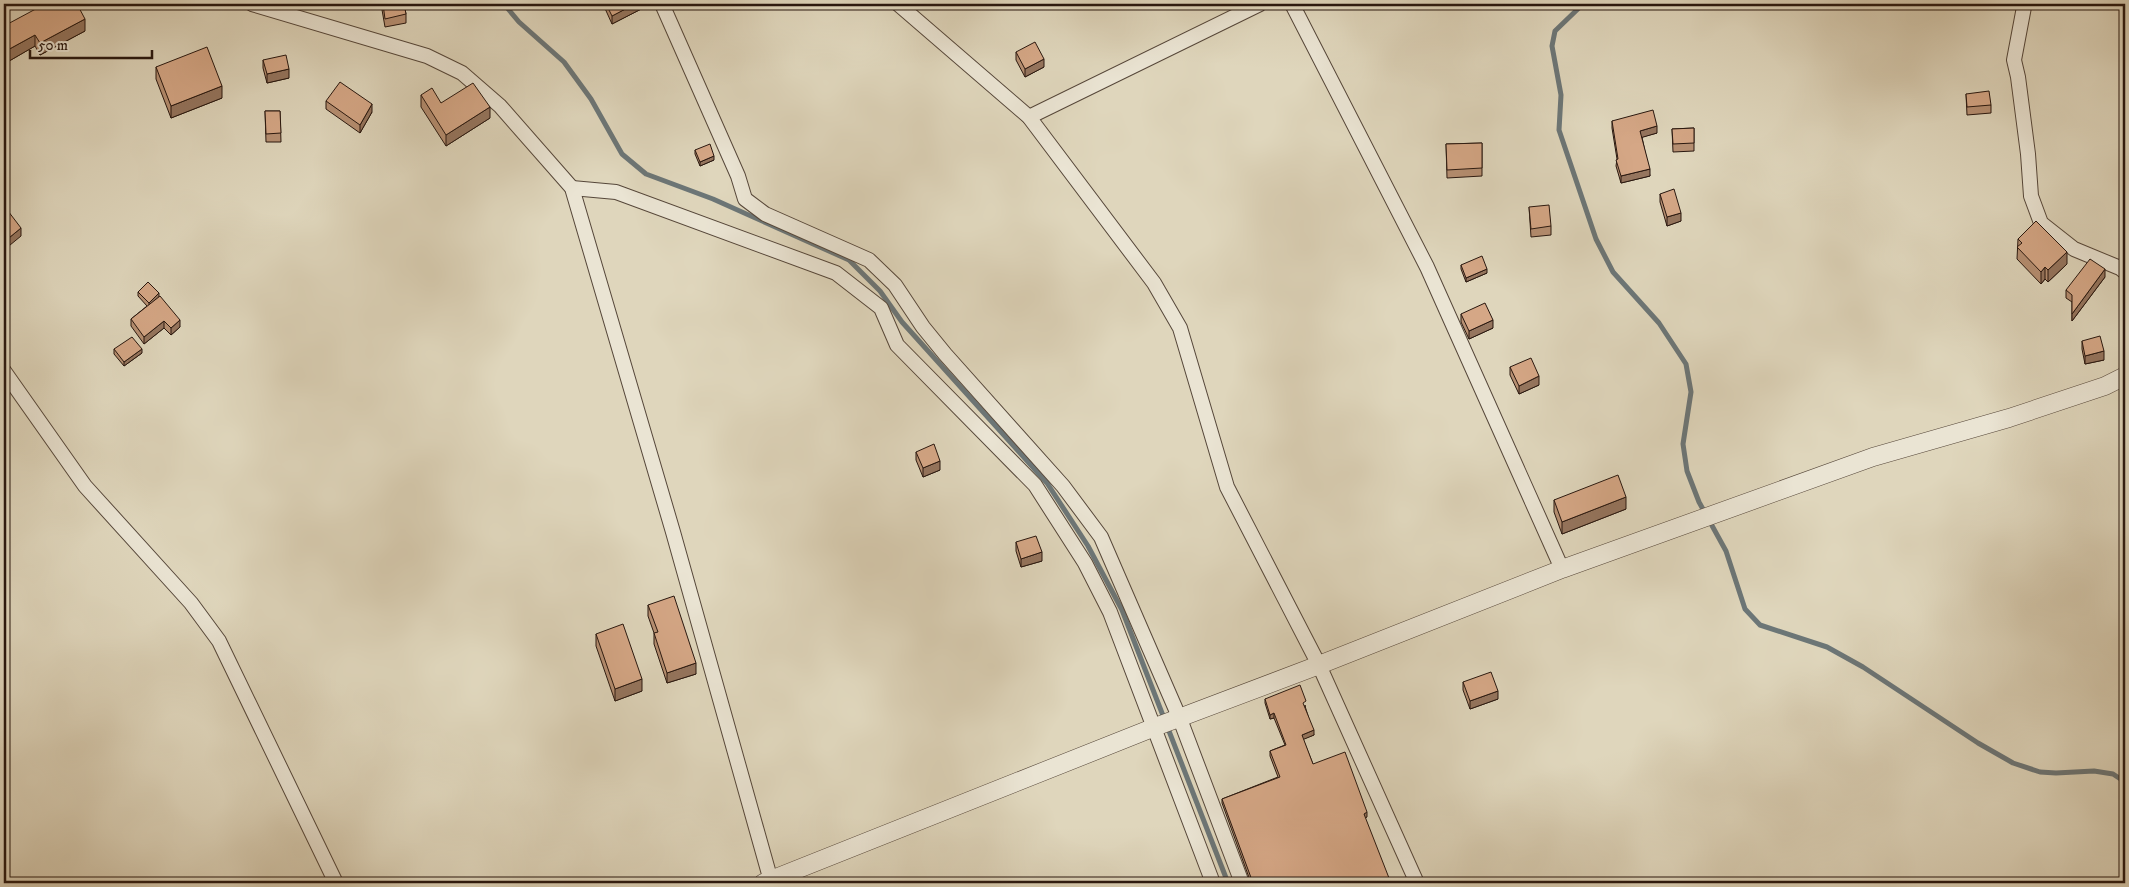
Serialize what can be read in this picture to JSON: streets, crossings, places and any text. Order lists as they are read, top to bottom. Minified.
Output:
{"scale_bar":"50 m"}
